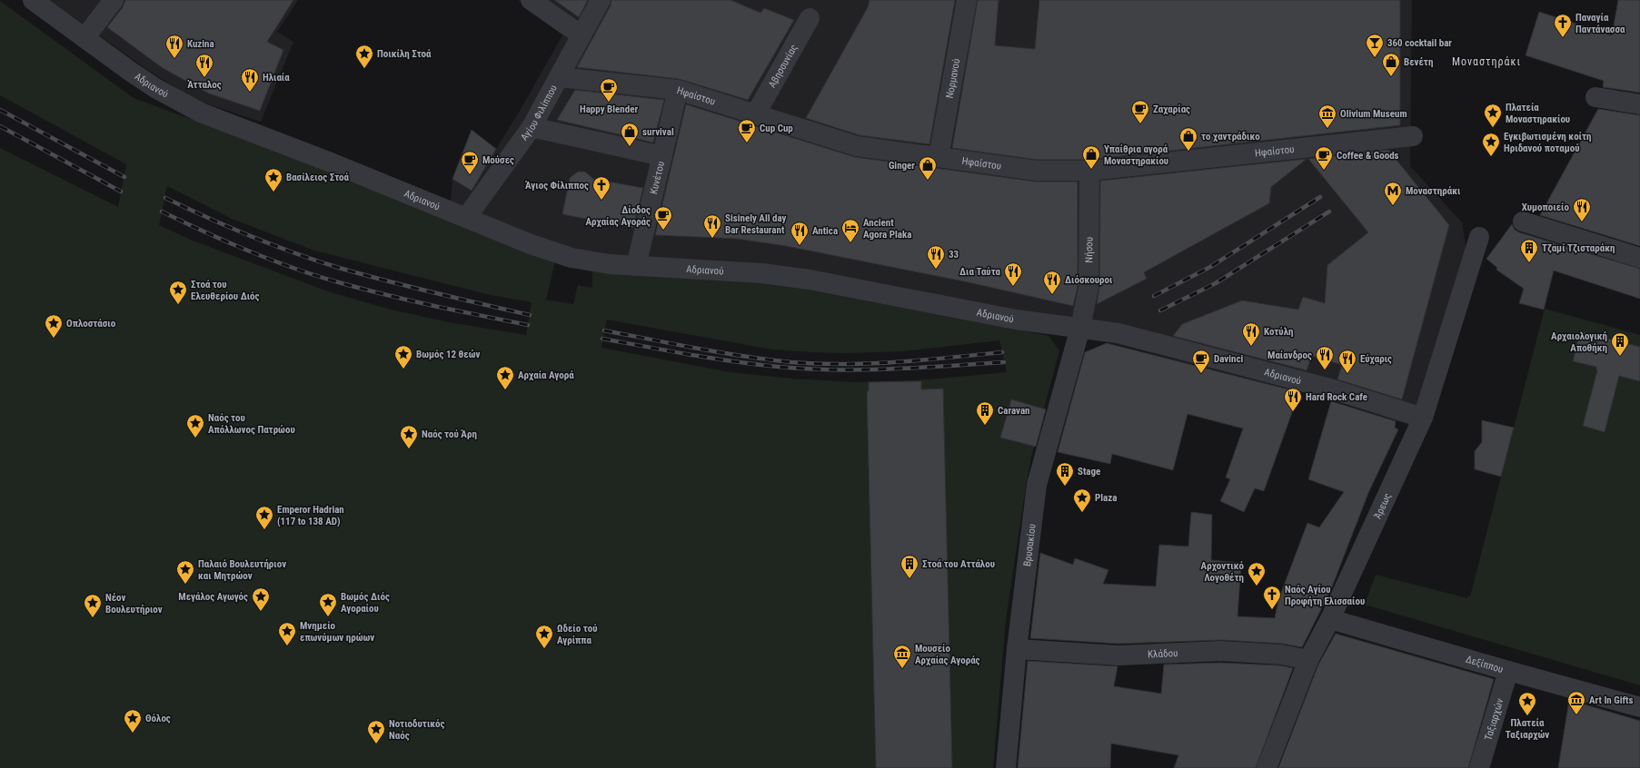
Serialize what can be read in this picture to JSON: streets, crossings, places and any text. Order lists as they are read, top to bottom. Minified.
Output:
{"streets":{"street":["Αβησσυνίας","Νορμανού","Αδριανού","Ηφαίστου","Αγίου Φιλίππου","Κυνέτου","Νήσου","Άρεως","Βρυσακίου","Κλάδου","Δεξίππου","Ταξιαρχών"]},"crossings":[["Αβησσυνίας","Ηφαίστου"],["Νορμανού","Ηφαίστου"],["Αδριανού","Αγίου Φιλίππου"],["Αδριανού","Κυνέτου"],["Αδριανού","Νήσου"],["Αδριανού","Άρεως"],["Αδριανού","Βρυσακίου"],["Ηφαίστου","Αγίου Φιλίππου"],["Ηφαίστου","Κυνέτου"],["Ηφαίστου","Νήσου"],["Νήσου","Βρυσακίου"],["Άρεως","Κλάδου"],["Άρεως","Δεξίππου"],["Βρυσακίου","Κλάδου"],["Δεξίππου","Ταξιαρχών"]],"districts":["Μοναστηράκι"],"places":{"church":["Παναγία Παντάνασσα","Άγιος Φίλιππος","Ναός Αγίου Προφήτη Ελισσαίου"],"bar":["360 cocktail bar"],"restaurant":["Kuzina","Άτταλος","Ηλιαία","Χυμοποιείο","Sisinely All day Bar Restaurant","Antica","33","Δια Ταύτα","Διόσκουροι","Κοτύλη","Μαίανδρος","Εύχαρις","Hard Rock Cafe"],"place":["Ποικίλη Στοά","Πλατεία Μοναστηρακίου","Εγκιβωτισμένη κοίτη Ηριδανού ποταμού","Βασίλειος Στοά","Στοά του Ελευθερίου Διός","Οπλοστάσιο","Βωμός 12 θεών","Αρχαία Αγορά","Ναός του Απόλλωνος Πατρώου","Ναός τού Άρη","Plaza","Emperor Hadrian (117 to 138 AD)","Παλαιό Βουλευτήριον και Μητρώον","Αρχοντικό Λογοθέτη","Μεγάλος Αγωγός","Βωμός Διός Αγοραίου","Νέον Βουλευτήριον","Μνημείο επωνύμων ηρώων","Ωδείο τού Αγρίππα","Πλατεία Ταξιαρχών","Θόλος","Νοτιοδυτικός Ναός"],"shop":["Βενέτη","survival","το χαντράδικο","Υπαίθρια αγορά Μοναστηρακίου","Ginger"],"cafe":["Happy Blender","Ζαχαρίας","Cup Cup","Coffee & Goods","Μούσες","Δίοδος Αρχαίας Αγοράς","Davinci"],"museum":["Olivium Museum","Μουσείο Αρχαίας Αγοράς","Art In Gifts"],"metro station":["Μοναστηράκι"],"hotel":["Ancient Agora Plaka"],"building":["Τζαμί Τζισταράκη","Αρχαιολογική Αποθήκη","Caravan","Stage","Στοά του Αττάλου"]}}
